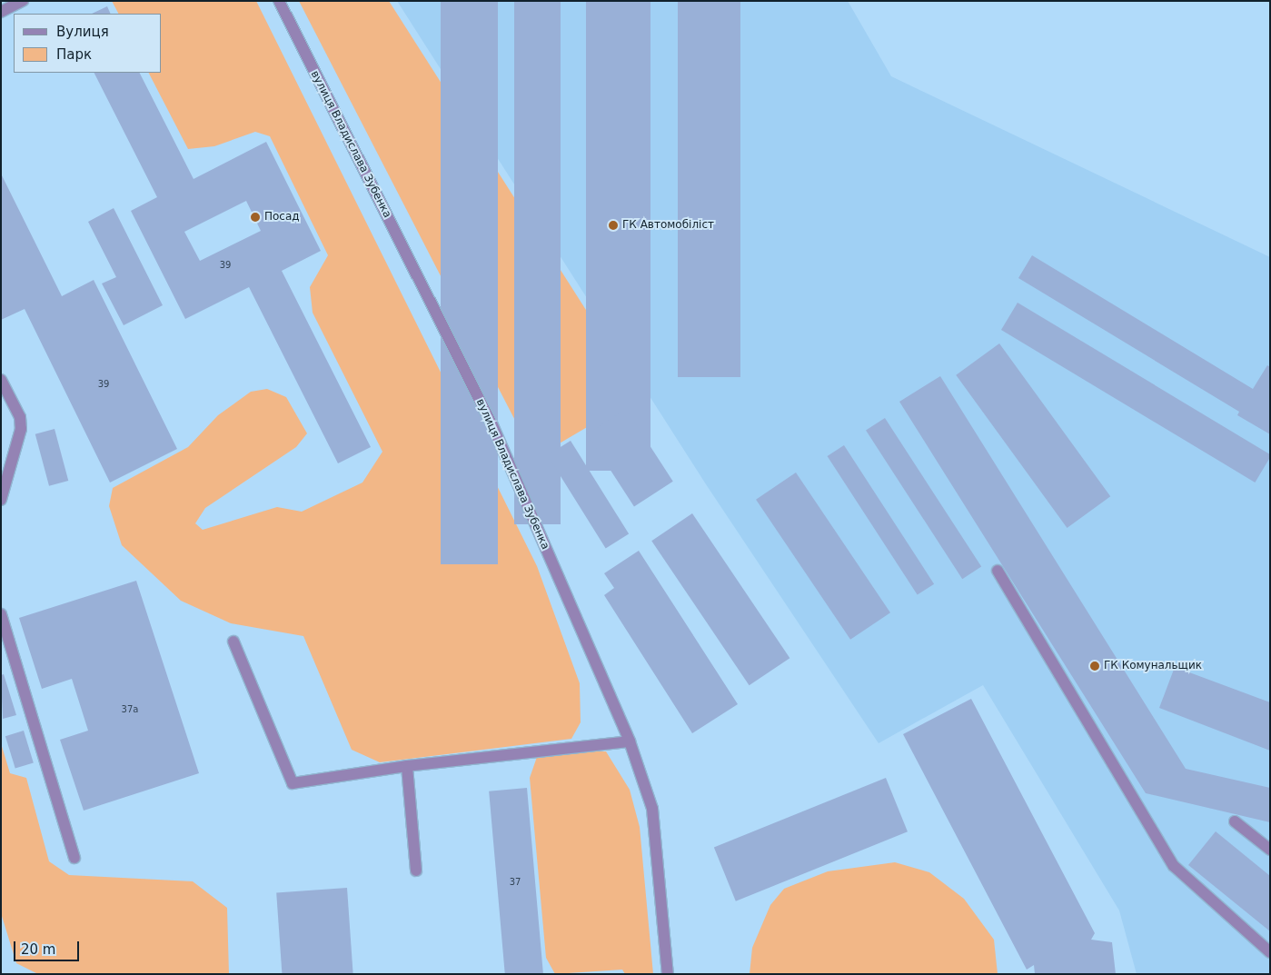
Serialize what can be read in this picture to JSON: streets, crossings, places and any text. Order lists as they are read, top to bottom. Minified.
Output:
{"streets":{"street":["вулиця Владислава Зубенка"]},"places":["Посад","ГК Автомобіліст","ГК Комунальщик"],"house_numbers":["39","39","37а","37"],"legend":["Вулиця","Парк"],"scale_bar":"20 m"}
